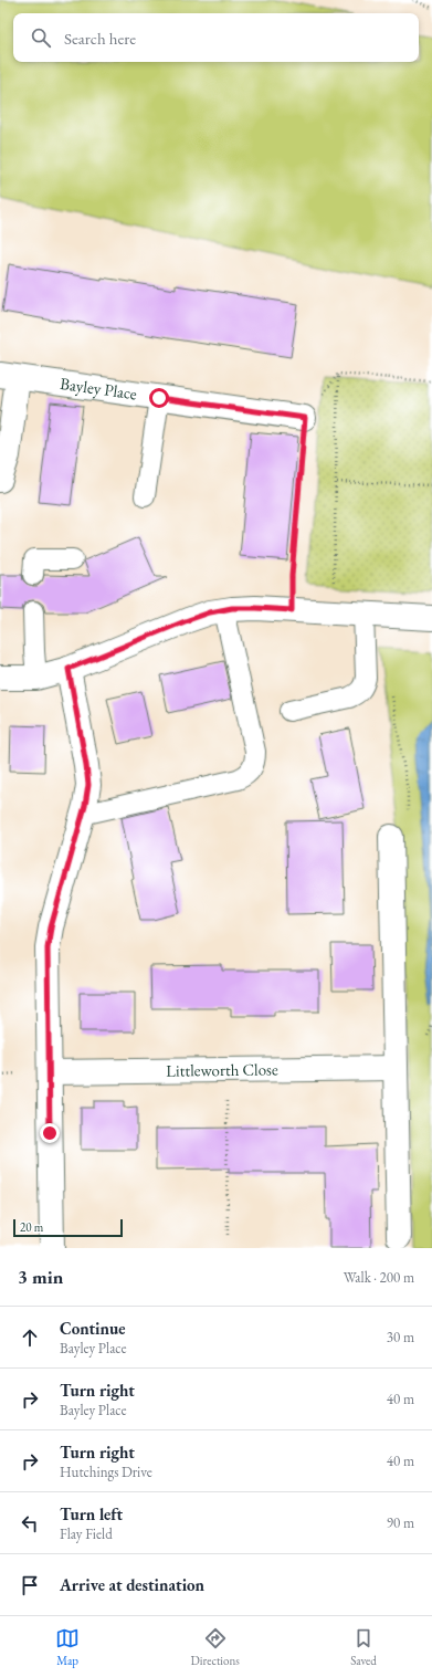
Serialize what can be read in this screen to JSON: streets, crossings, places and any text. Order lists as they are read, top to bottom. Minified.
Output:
{"streets":{"street":["Bayley Place","Littleworth Close"]},"scale_bar":"20 m","page":{"search":"Search here","scale":"20 m","heading":["3 min","Walk · 200 m"],"list":[["Continue","Bayley Place","30 m"],["Turn right","Bayley Place","40 m"],["Turn right","Hutchings Drive","40 m"],["Turn left","Flay Field","90 m"],"Arrive at destination"],"nav":["Map","Directions","Saved"]}}
